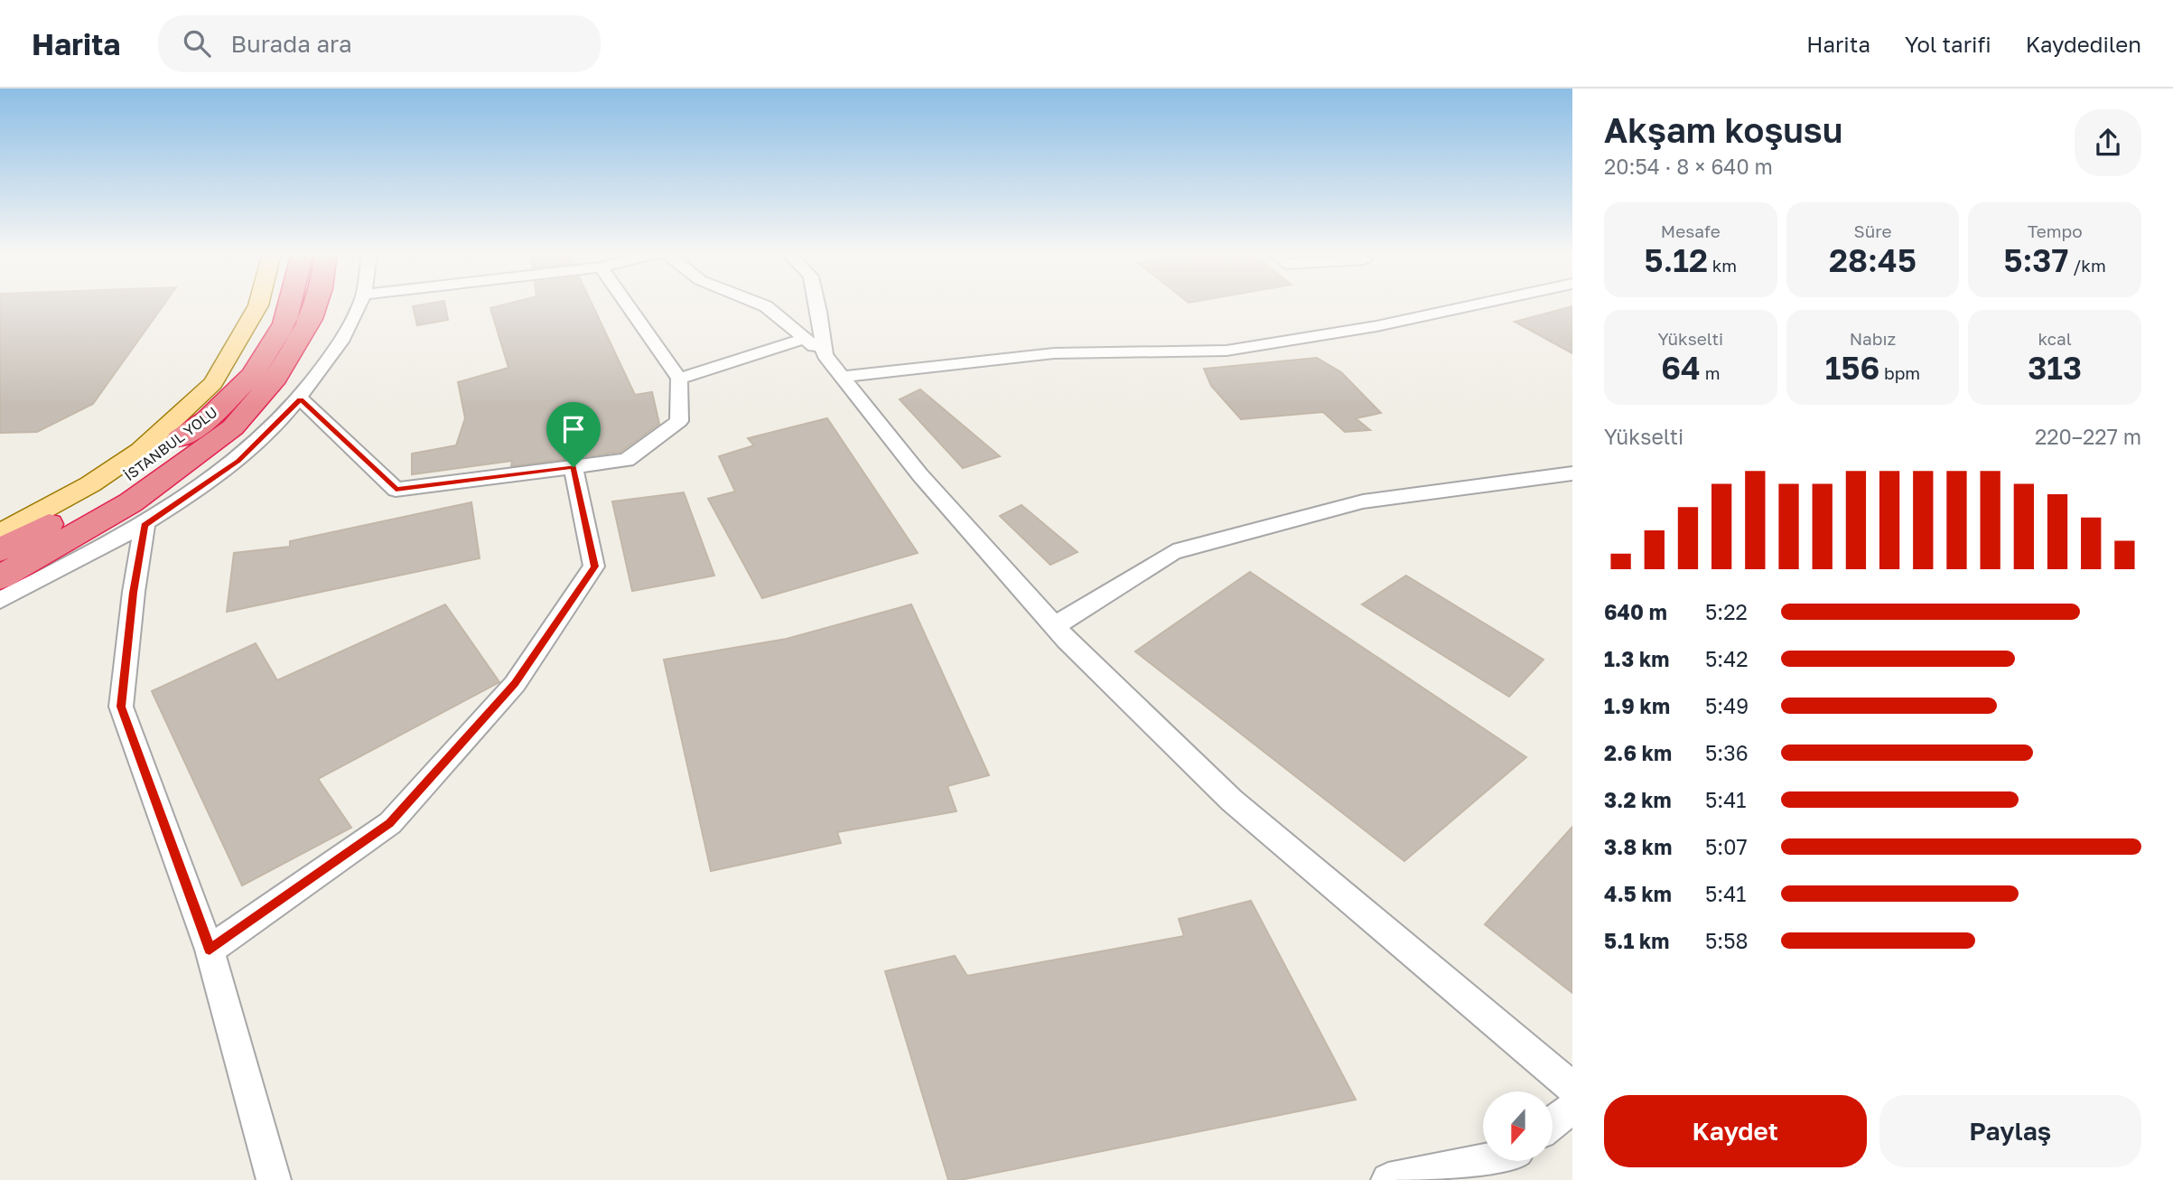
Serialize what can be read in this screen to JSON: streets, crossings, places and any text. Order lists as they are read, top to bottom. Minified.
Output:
{"streets":{"highway":["İSTANBUL YOLU"]},"north":"bottom","page":{"header":"Harita","search":"Burada ara","nav":["Harita","Yol tarifi","Kaydedilen"],"heading":["Akşam koşusu","20:54 · 8 × 640 m"],"stats":[["Mesafe","5.12 km"],["Süre","28:45"],["Tempo","5:37 /km"],["Yükselti","64 m"],["Nabız","156 bpm"],["kcal","313"]],"chart":["Yükselti","220–227 m"],"list":[{"name":"640 m","note":"5:22"},{"name":"1.3 km","note":"5:42"},{"name":"1.9 km","note":"5:49"},{"name":"2.6 km","note":"5:36"},{"name":"3.2 km","note":"5:41"},{"name":"3.8 km","note":"5:07"},{"name":"4.5 km","note":"5:41"},{"name":"5.1 km","note":"5:58"}],"buttons":["Kaydet","Paylaş"]}}
